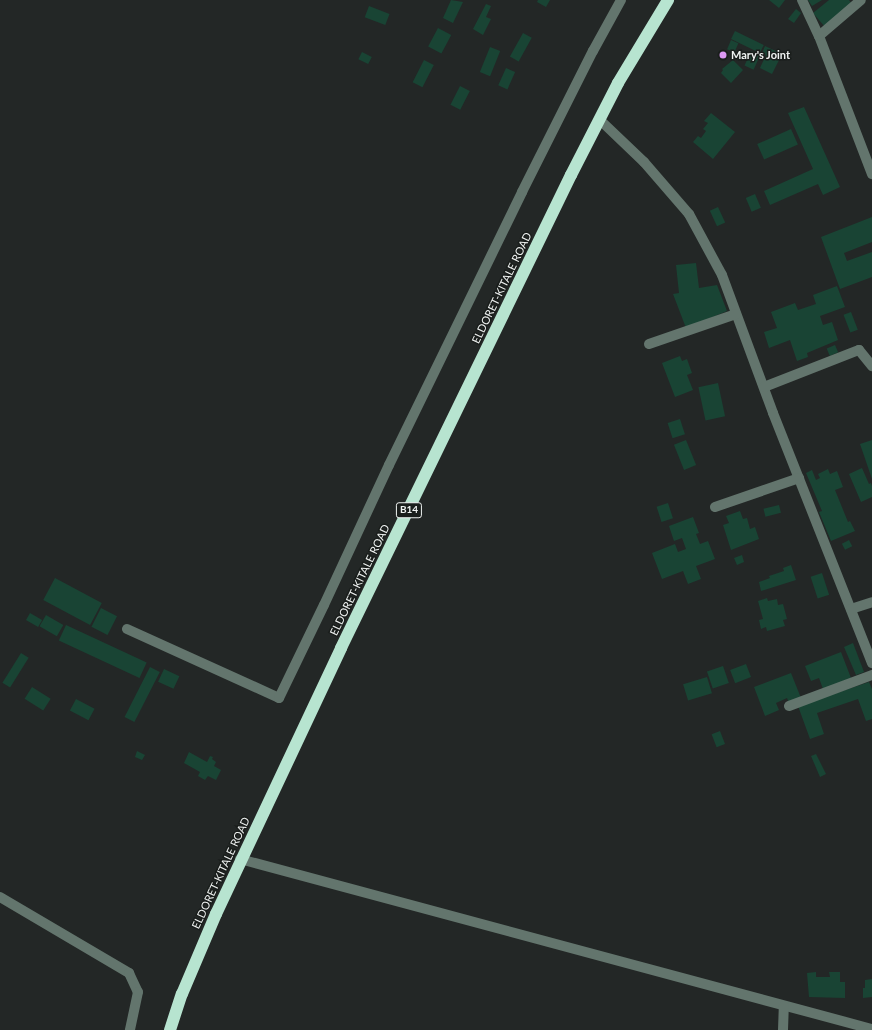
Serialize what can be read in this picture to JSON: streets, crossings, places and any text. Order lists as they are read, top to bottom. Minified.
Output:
{"streets":{"highway":["ELDORET-KITALE ROAD","B14"]},"places":["Mary's Joint"]}
